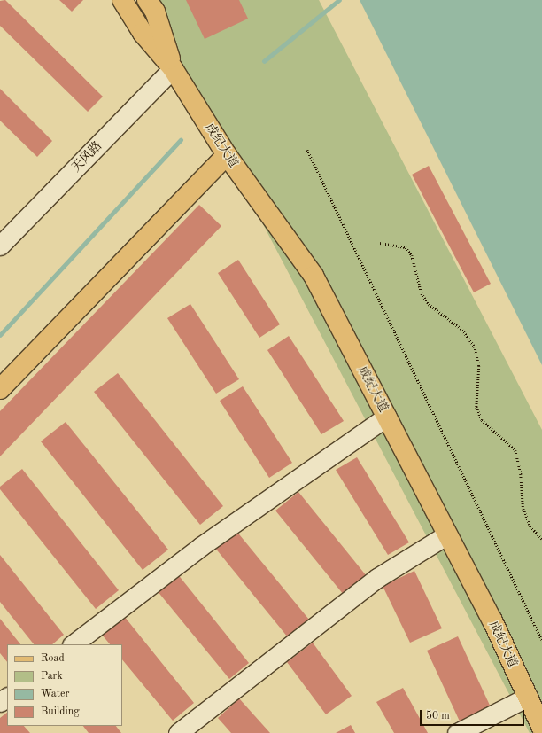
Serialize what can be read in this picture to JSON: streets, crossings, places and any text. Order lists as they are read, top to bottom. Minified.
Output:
{"streets":{"main road":["成纪大道"],"street":["天风路"]},"crossings":[["成纪大道","天风路"]],"legend":["Road","Park","Water","Building"],"scale_bar":"50 m"}
